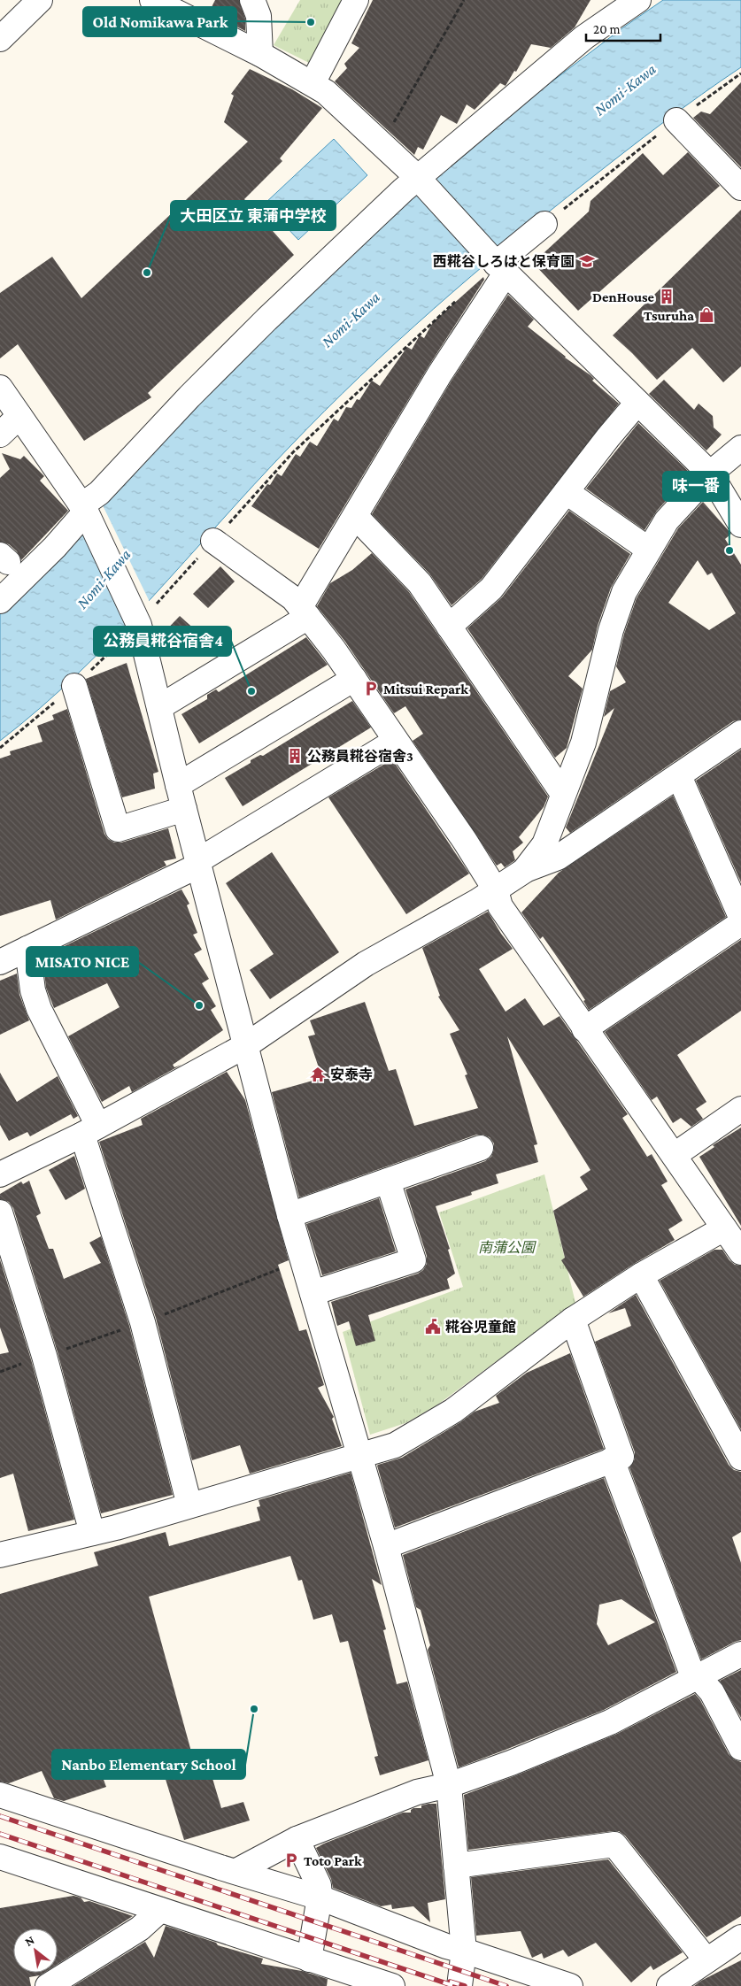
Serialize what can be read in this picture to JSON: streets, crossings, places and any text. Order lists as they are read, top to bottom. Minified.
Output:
{"water":["Nomi-Kawa"],"parks":["南蒲公園"],"places":{"other":["Old Nomikawa Park","大田区立 東蒲中学校","味一番","公務員糀谷宿舎4","MISATO NICE","Nanbo Elementary School"],"school or university":["西糀谷しろはと保育園"],"building":["DenHouse","公務員糀谷宿舎3"],"shop":["Tsuruha"],"parking":["Mitsui Repark","Toto Park"],"temple":["安泰寺"],"public building":["糀谷児童館"]},"scale_bar":"20 m","north":"top left"}
